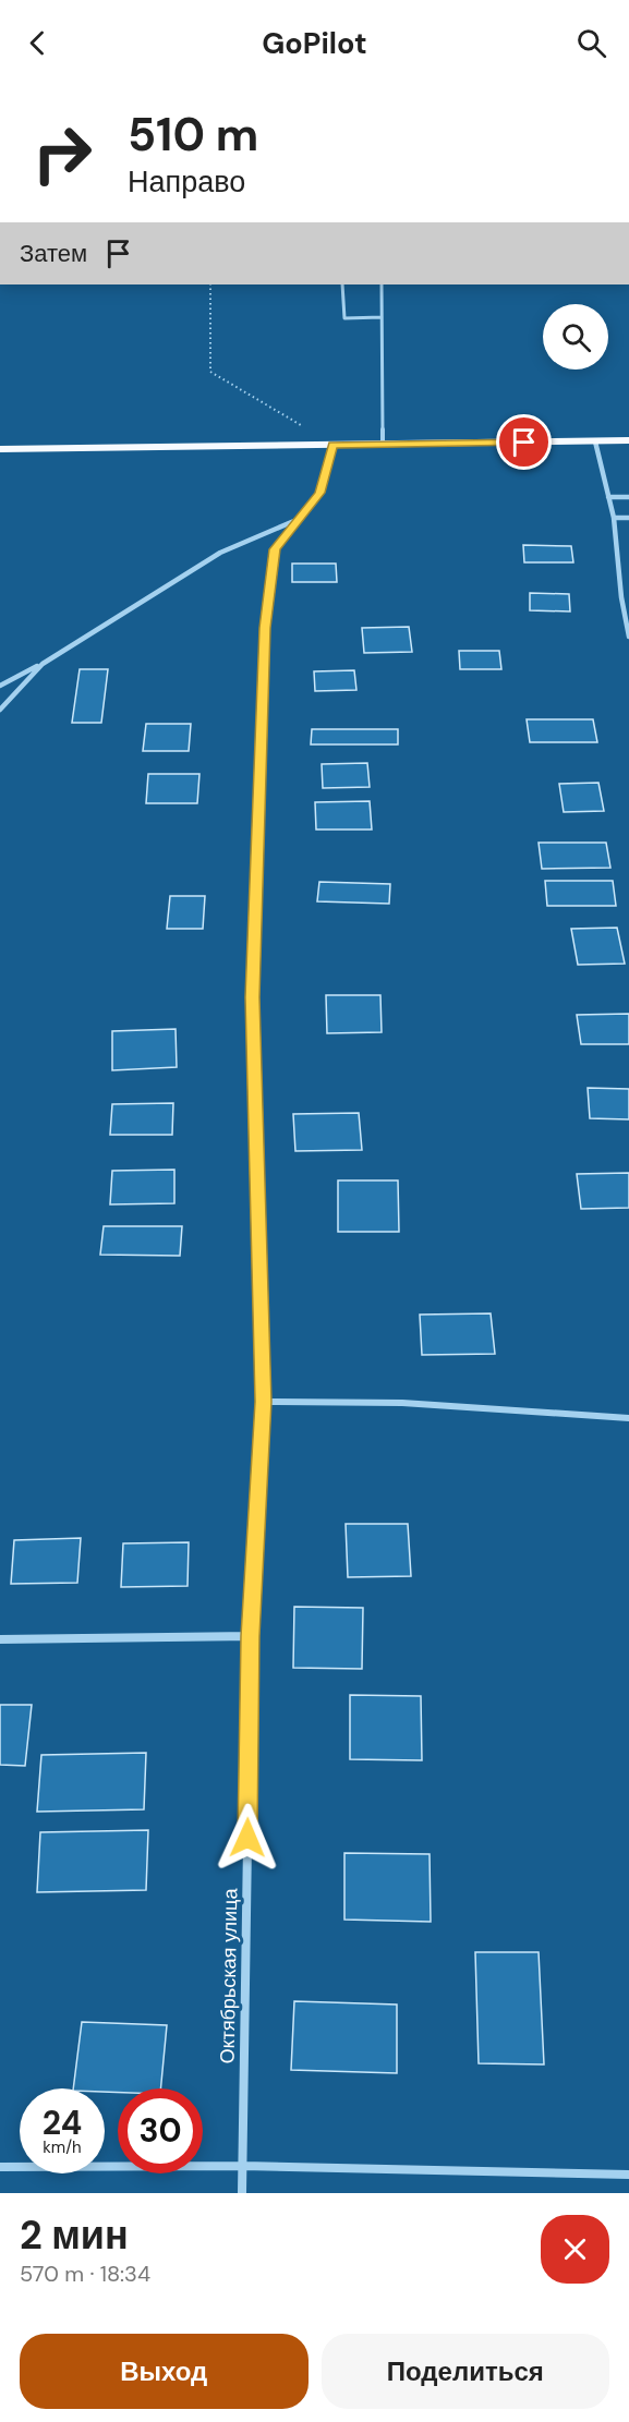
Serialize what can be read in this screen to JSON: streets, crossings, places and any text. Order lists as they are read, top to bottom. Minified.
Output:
{"streets":{"street":["Октябрьская улица"]},"page":{"header":"GoPilot","turn":["510 m","Направо"],"then":"Затем","speed":"24 km/h","limit":"30","heading":["2 мин","570 m · 18:34"],"buttons":["Выход","Поделиться"]}}
